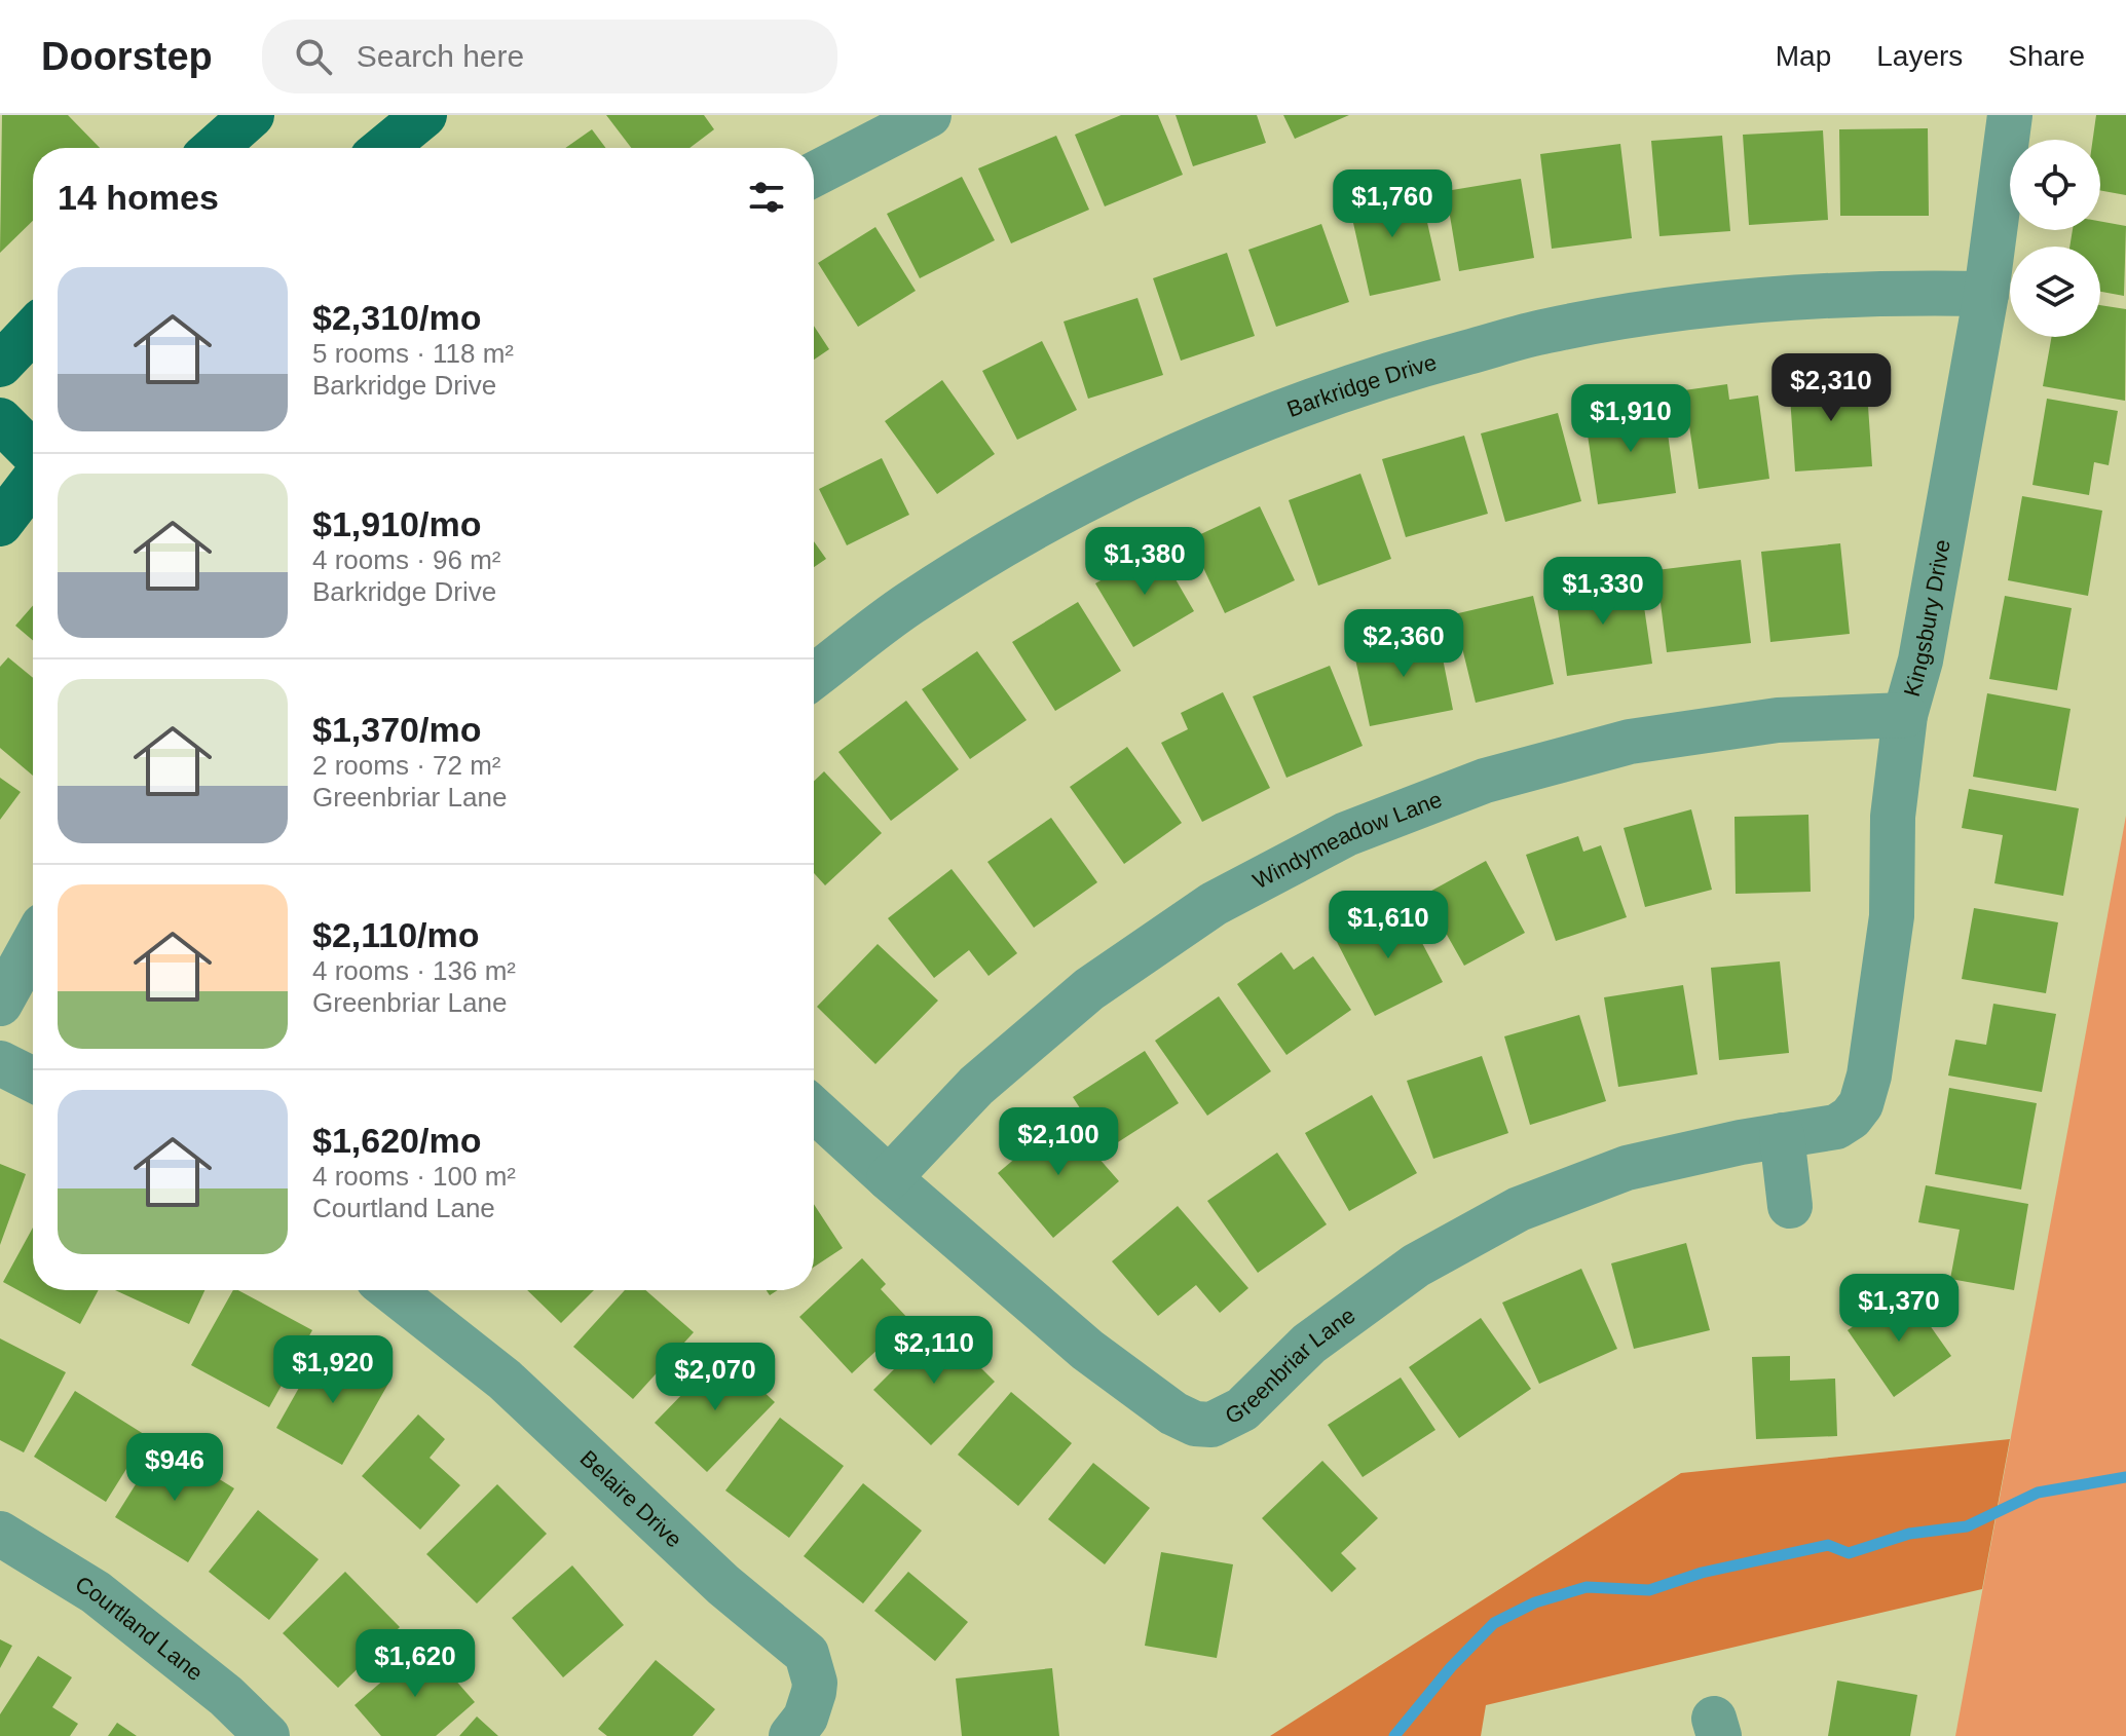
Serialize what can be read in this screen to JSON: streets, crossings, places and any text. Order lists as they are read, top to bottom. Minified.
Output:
{"streets":{"street":["Barkridge Drive","Kingsbury Drive","Windymeadow Lane","Greenbriar Lane","Belaire Drive","Courtland Lane"]},"crossings":[["Barkridge Drive","Kingsbury Drive"],["Kingsbury Drive","Windymeadow Lane"],["Kingsbury Drive","Greenbriar Lane"],["Windymeadow Lane","Greenbriar Lane"]],"page":{"header":"Doorstep","search":"Search here","nav":["Map","Layers","Share"],"heading":"14 homes","price":["$1,760","$2,310","$1,910","$1,380","$1,330","$2,360","$1,610","$2,100","$1,370","$2,110","$1,920","$2,070","$946","$1,620"],"list":[{"name":"$2,310/mo","note":"5 rooms · 118 m² · Barkridge Drive"},{"name":"$1,910/mo","note":"4 rooms · 96 m² · Barkridge Drive"},{"name":"$1,370/mo","note":"2 rooms · 72 m² · Greenbriar Lane"},{"name":"$2,110/mo","note":"4 rooms · 136 m² · Greenbriar Lane"},{"name":"$1,620/mo","note":"4 rooms · 100 m² · Courtland Lane"}]}}
